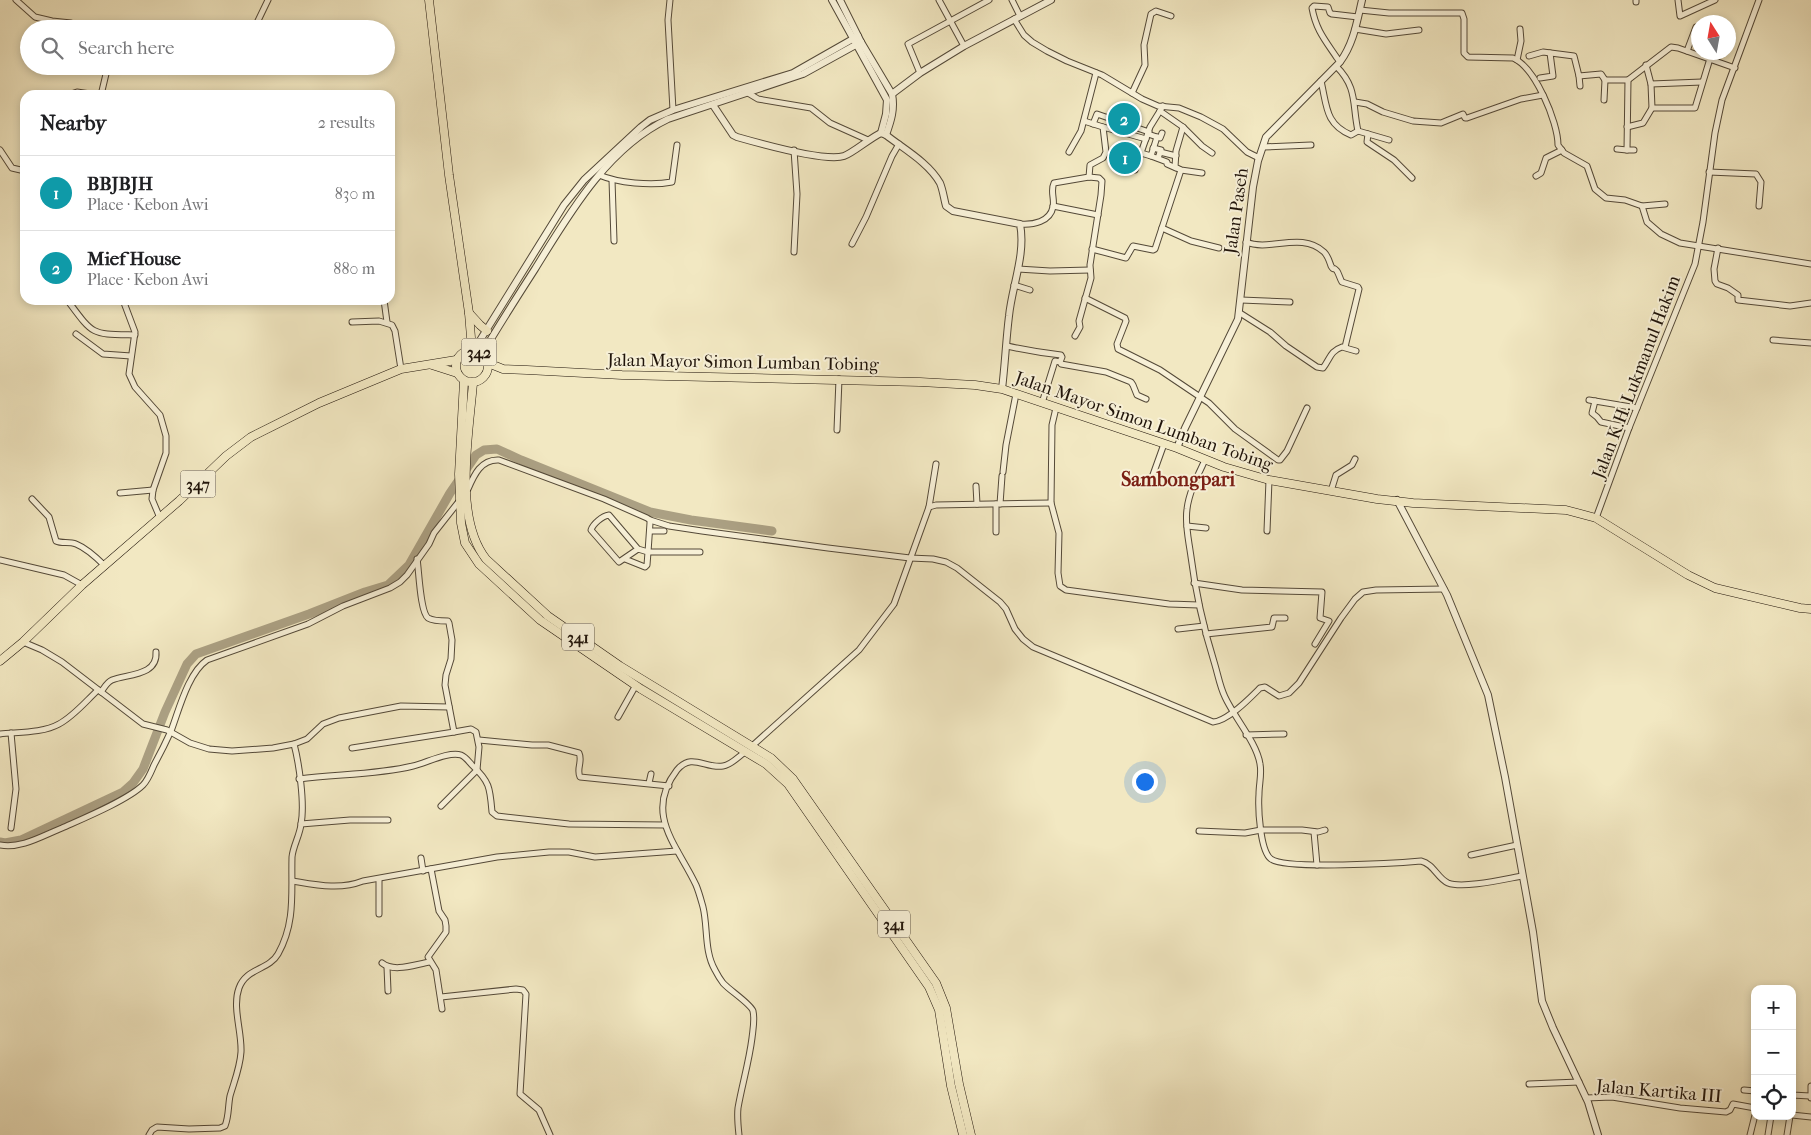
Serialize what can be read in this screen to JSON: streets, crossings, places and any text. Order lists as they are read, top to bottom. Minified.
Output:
{"streets":{"main road":["342","Jalan Mayor Simon Lumban Tobing","347","341"],"street":["Jalan Paseh","Jalan K.H. Lukmanul Hakim","Jalan Kartika III"]},"crossings":[["Jalan Paseh","Jalan Mayor Simon Lumban Tobing"],["342","Jalan Mayor Simon Lumban Tobing"],["342","341"],["Jalan Mayor Simon Lumban Tobing","Jalan K.H. Lukmanul Hakim"],["Jalan Mayor Simon Lumban Tobing","341"]],"districts":["Sambongpari"],"north":"top","page":{"search":"Search here","heading":["Nearby","2 results"],"pins":["2","1"],"list":[{"mark":"1","name":"BBJBJH","note":"Place · Kebon Awi","value":"830 m"},{"mark":"2","name":"Mief House","note":"Place · Kebon Awi","value":"880 m"}],"map_buttons":["+","−"]}}
